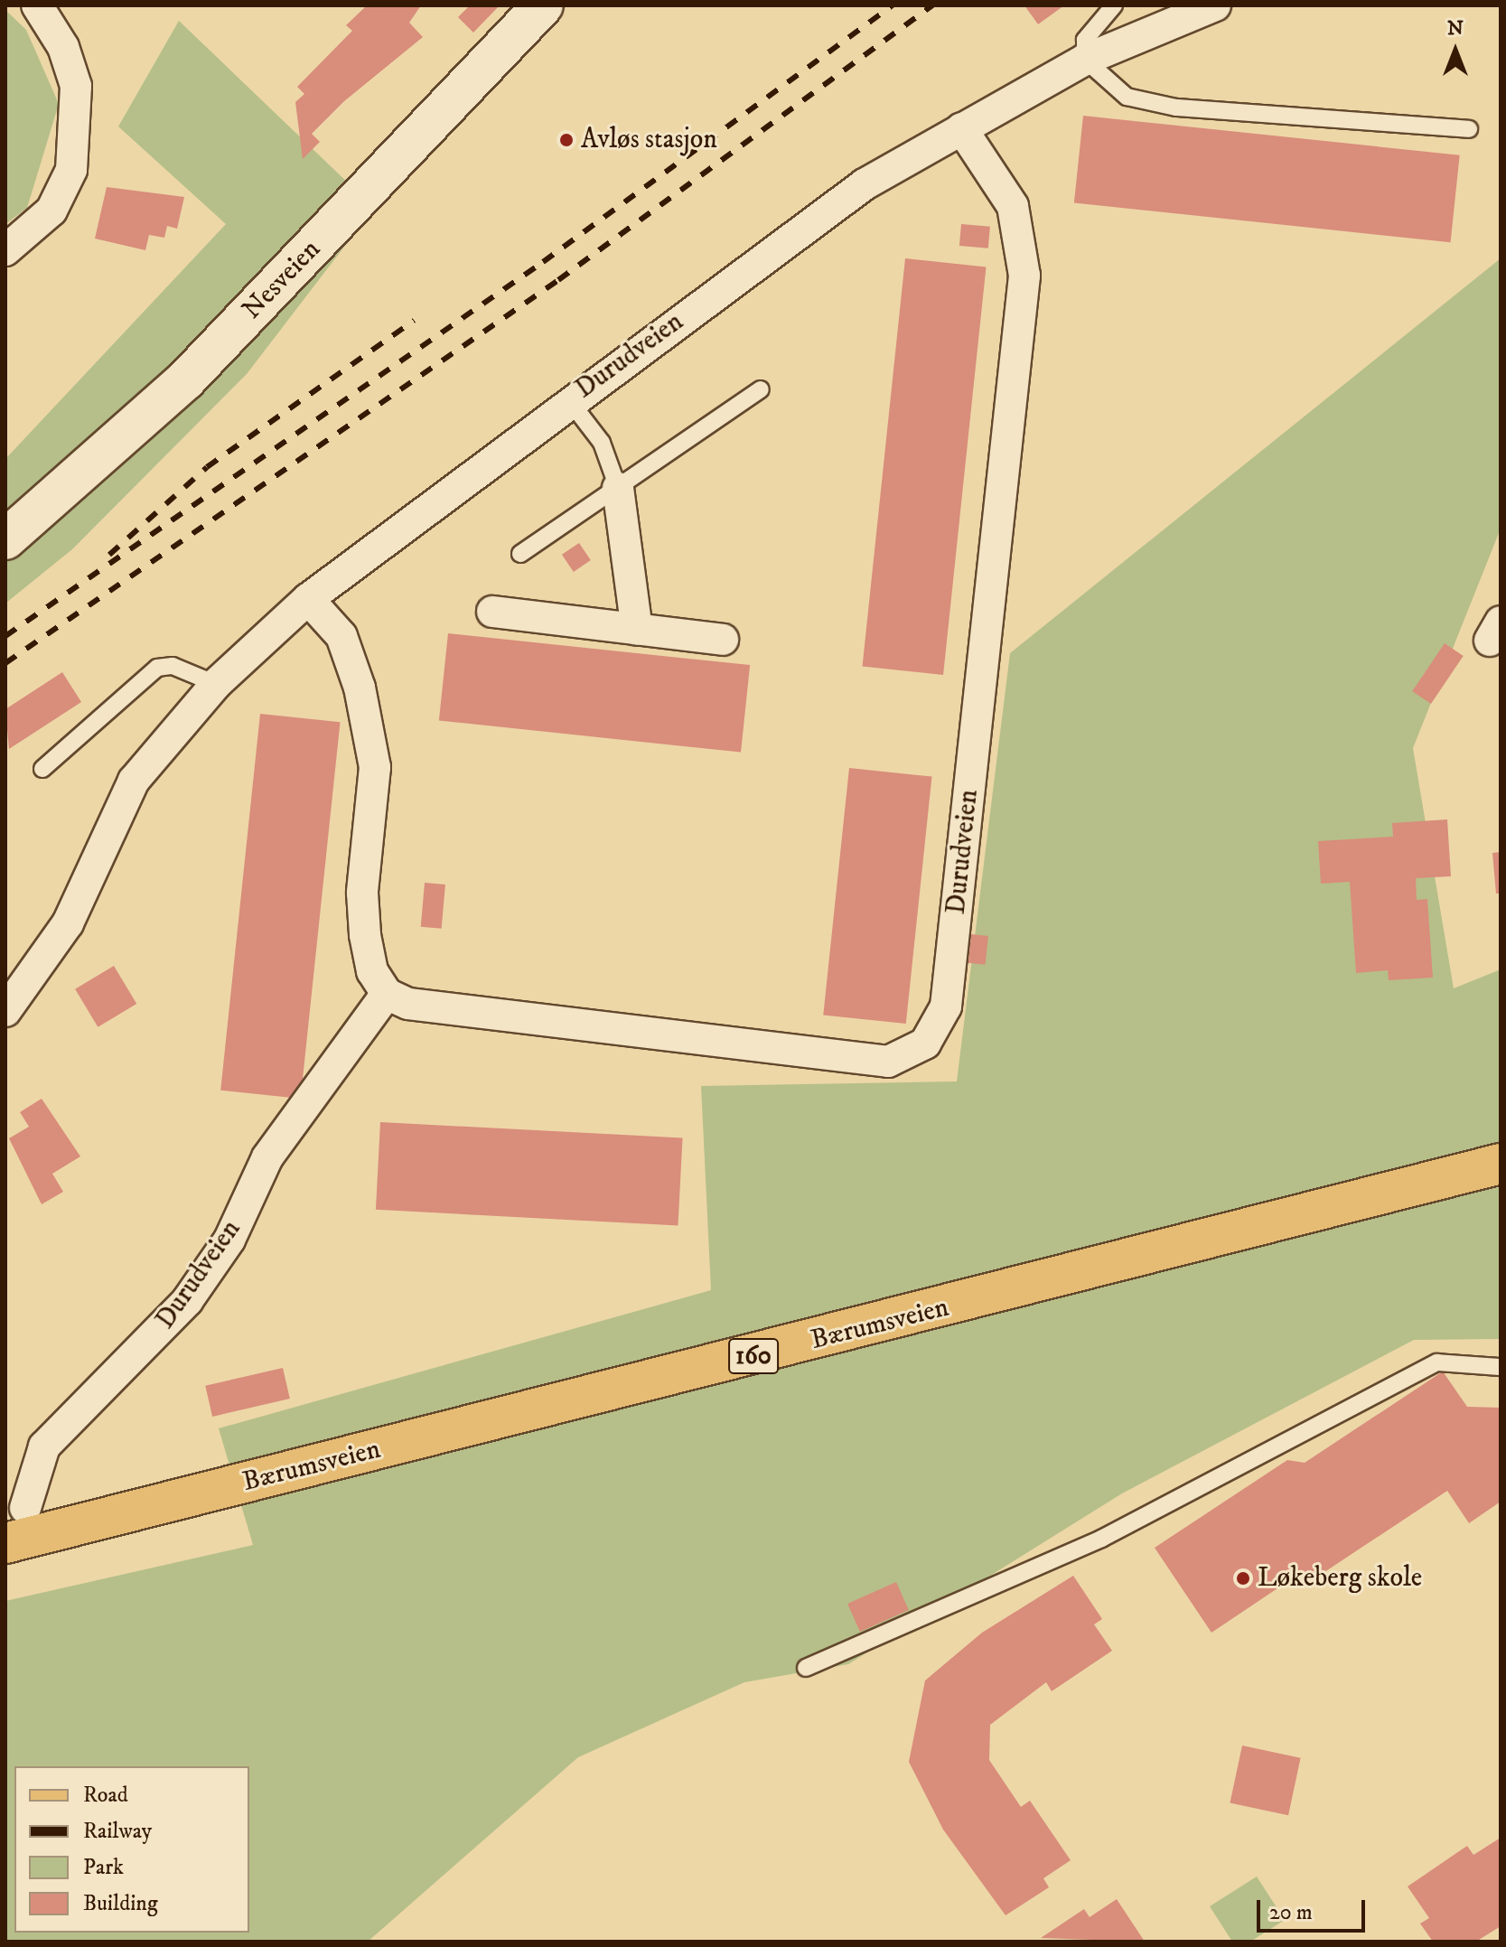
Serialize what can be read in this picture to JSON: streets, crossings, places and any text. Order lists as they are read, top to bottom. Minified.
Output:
{"streets":{"main road":["Bærumsveien","160"],"street":["Nesveien","Durudveien"]},"places":["Avløs stasjon","Løkeberg skole"],"legend":["Road","Railway","Park","Building"],"scale_bar":"20 m","north":"top"}
